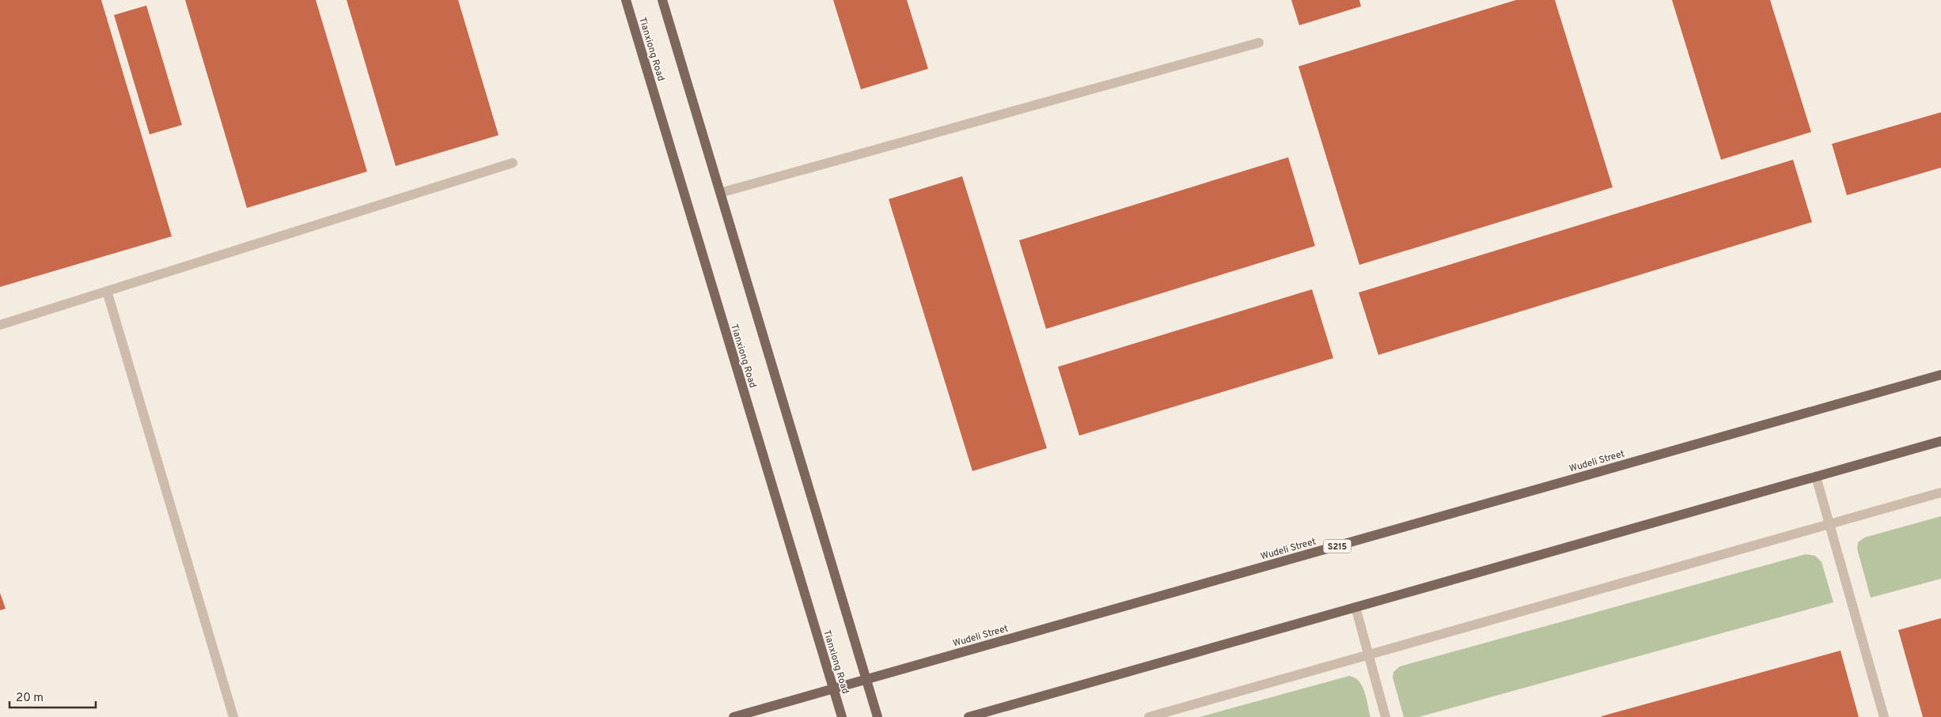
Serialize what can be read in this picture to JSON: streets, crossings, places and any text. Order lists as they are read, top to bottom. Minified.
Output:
{"streets":{"main road":["Tianxiong Road","Wudeli Street","S215"]},"crossings":[["Tianxiong Road","Wudeli Street"]],"scale_bar":"20 m"}
